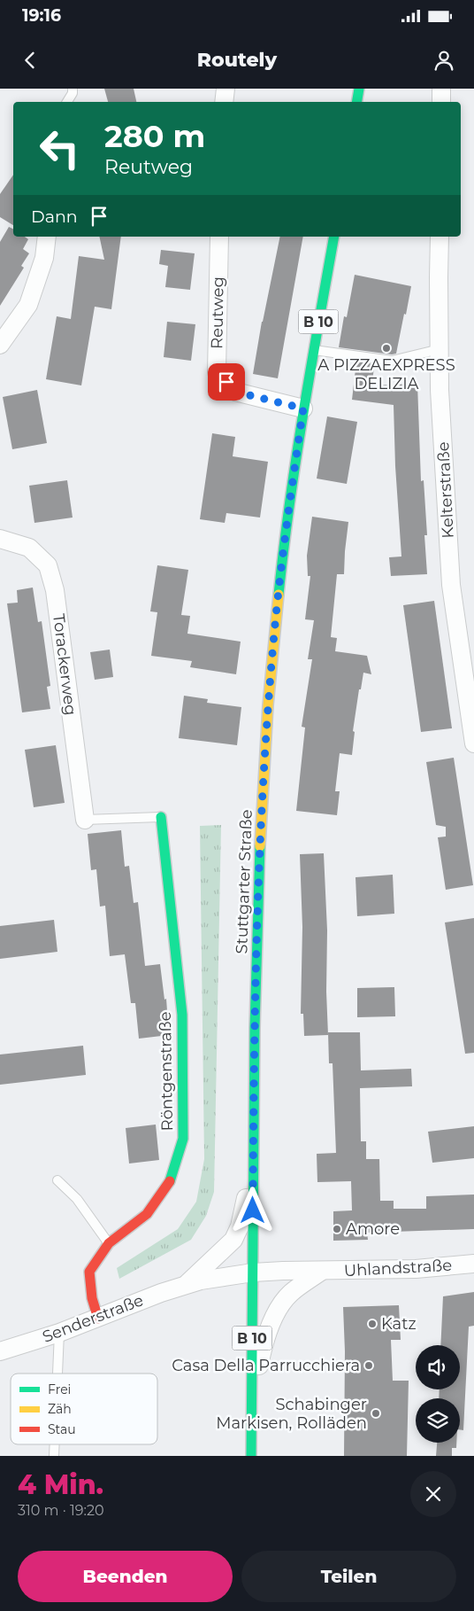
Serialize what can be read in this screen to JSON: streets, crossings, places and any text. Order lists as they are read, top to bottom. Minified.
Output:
{"streets":{"main road":["B 10","Stuttgarter Straße","Röntgenstraße"],"street":["Reutweg","Kelterstraße","Torackerweg","Uhlandstraße","Senderstraße"]},"crossings":[["Reutweg","Stuttgarter Straße"],["Stuttgarter Straße","Uhlandstraße"],["Stuttgarter Straße","Senderstraße"],["Röntgenstraße","Senderstraße"],["Uhlandstraße","Senderstraße"]],"places":["A PIZZAEXPRESS DELIZIA","Amore","Katz","Casa Della Parrucchiera","Schabinger Markisen, Rolläden"],"legend":["Frei","Zäh","Stau"],"page":{"status":"19:16","header":"Routely","turn":["280 m","Reutweg"],"then":"Dann","heading":["4 Min.","310 m · 19:20"],"buttons":["Beenden","Teilen"]}}
